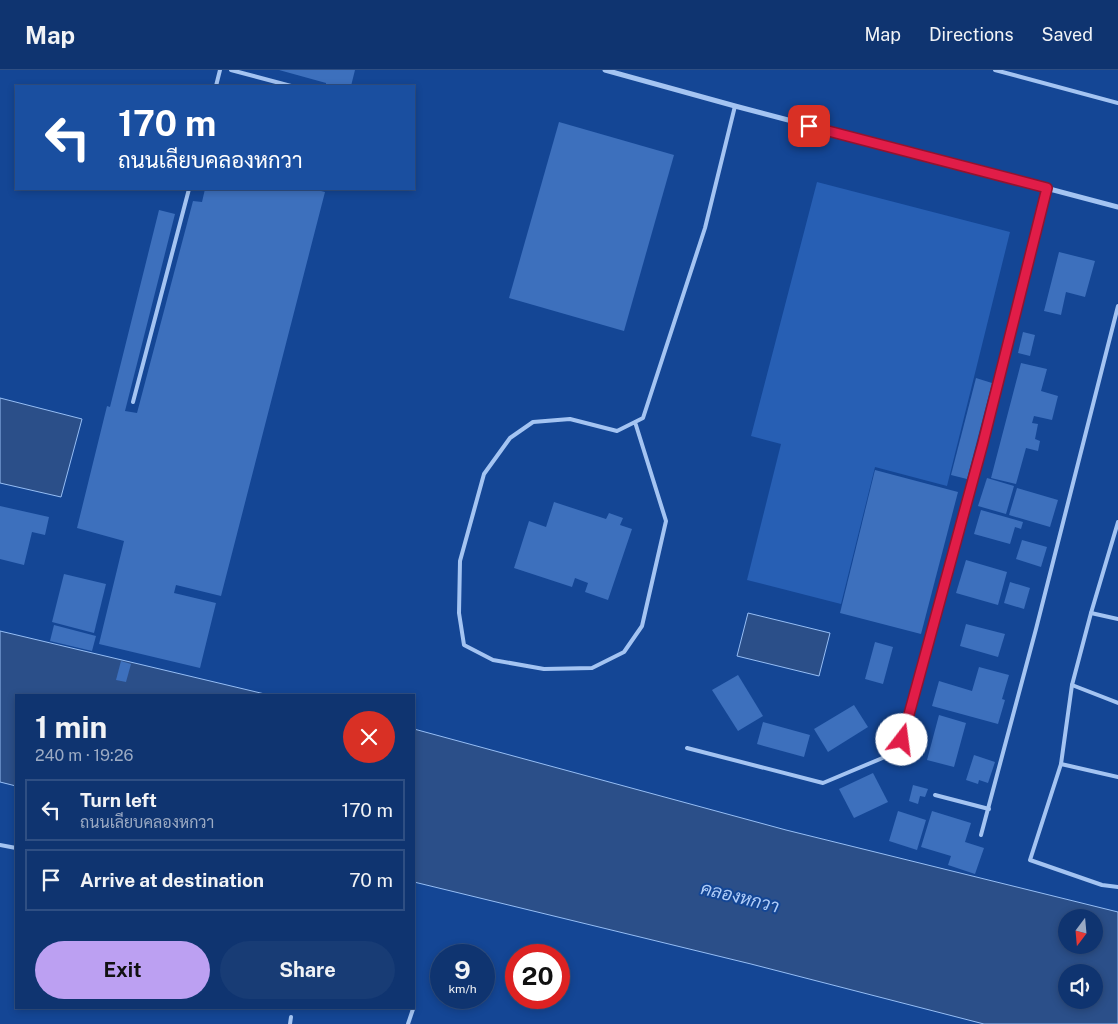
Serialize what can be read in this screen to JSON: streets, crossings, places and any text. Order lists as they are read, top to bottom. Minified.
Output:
{"water":["คลองหกวา"],"north":"bottom","page":{"header":"Map","nav":["Map","Directions","Saved"],"turn":["170 m","ถนนเลียบคลองหกวา"],"heading":["1 min","240 m · 19:26"],"list":[{"name":"Turn left","note":"ถนนเลียบคลองหกวา","value":"170 m"},{"name":"Arrive at destination","value":"70 m"}],"buttons":["Exit","Share"],"speed":"9 km/h","limit":"20"}}
